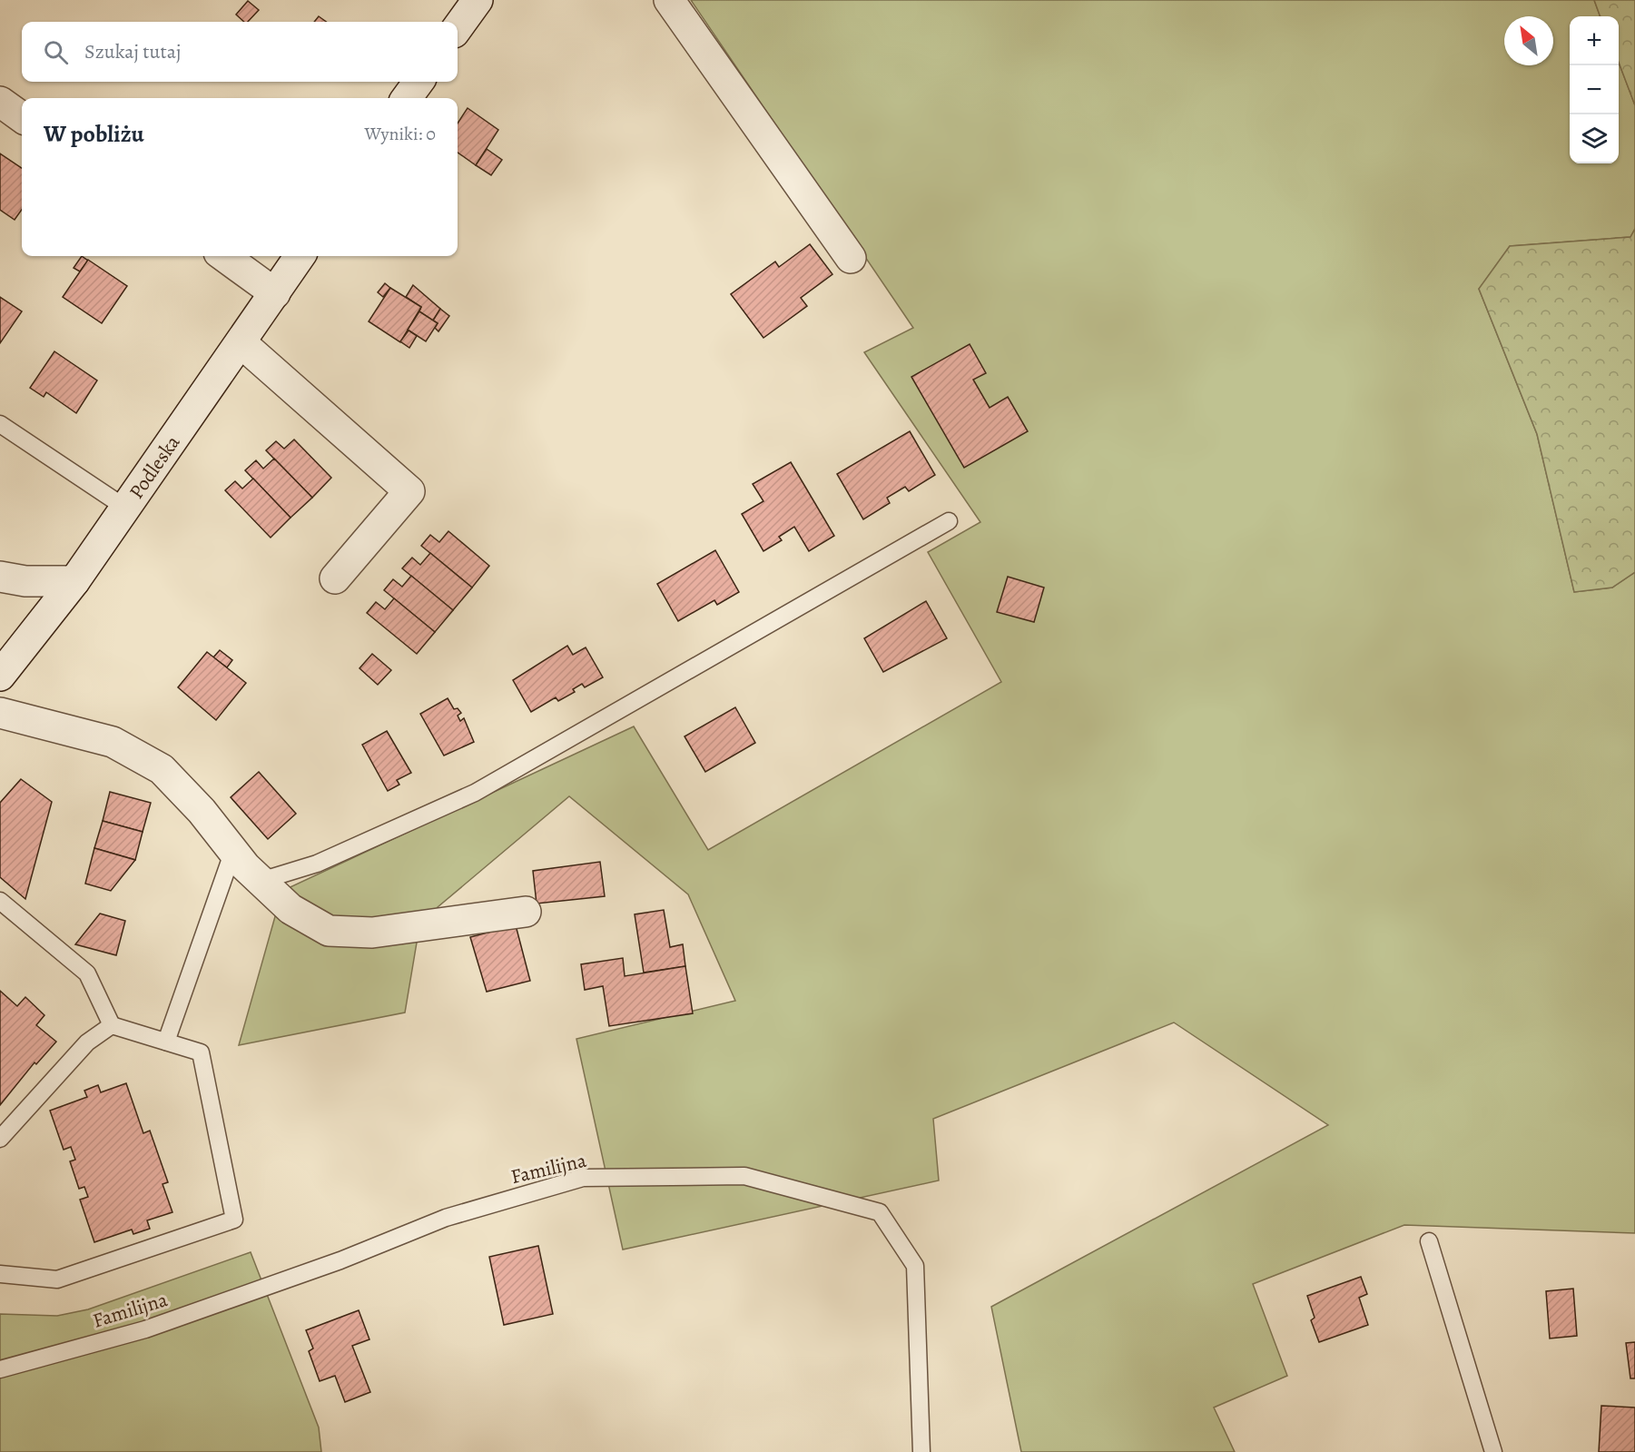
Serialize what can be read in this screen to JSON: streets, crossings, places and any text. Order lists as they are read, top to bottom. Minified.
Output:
{"streets":{"street":["Podleska"],"lane":["Familijna"]},"north":"top left","page":{"map_buttons":["+","−"],"search":"Szukaj tutaj","heading":["W pobliżu","Wyniki: 0"]}}
